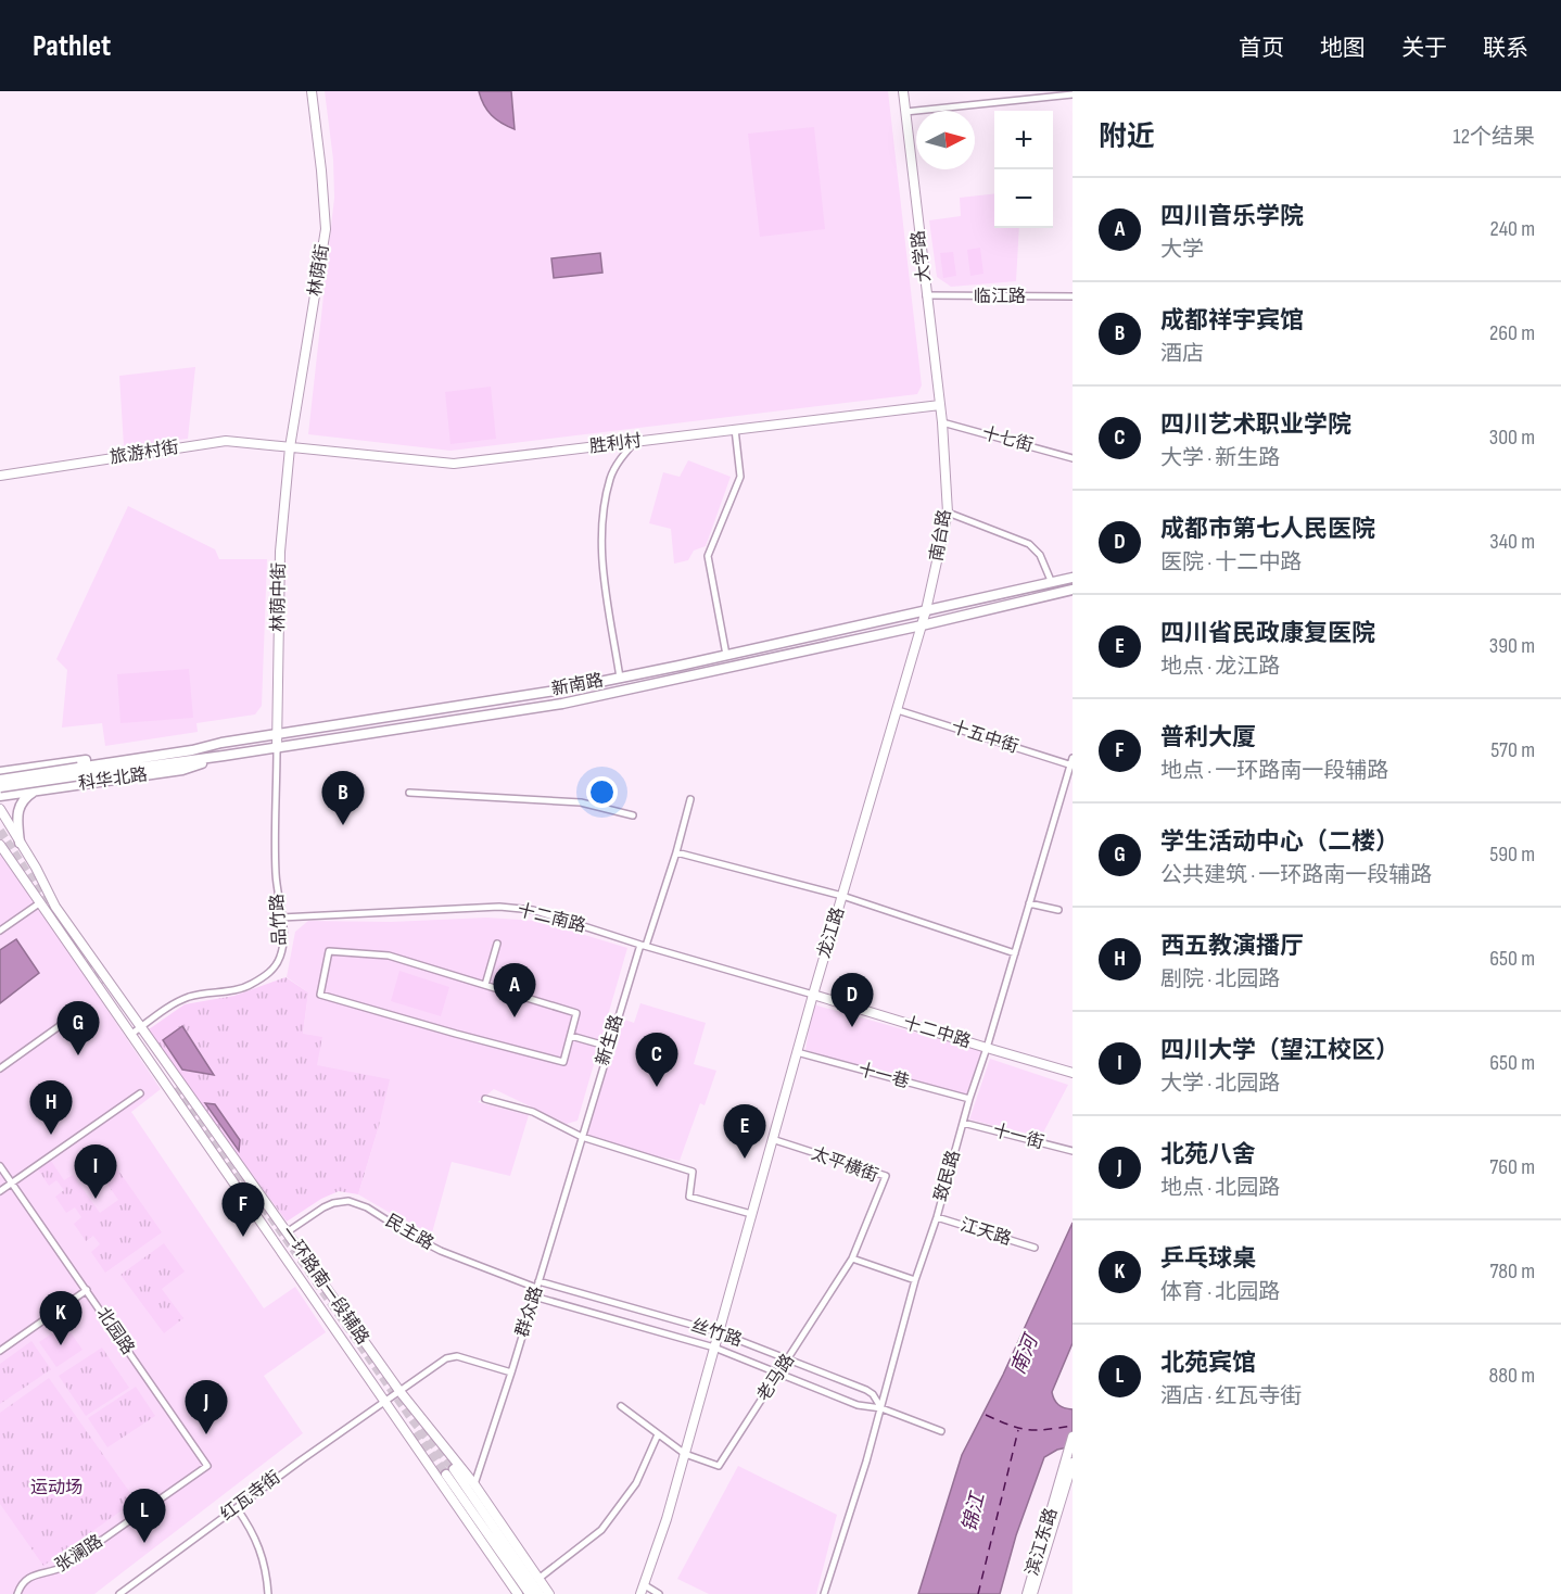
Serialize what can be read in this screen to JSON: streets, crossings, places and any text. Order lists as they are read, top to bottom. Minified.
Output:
{"streets":{"main road":["新南路","科华北路"],"street":["大学路","林荫街","临江路","十七街","胜利村","旅游村街","南台路","林荫中街","十五中街","十二南路","品竹路","龙江路","十二中路","新生路","十一巷","十一街","太平横街","致民路","民主路","江天路","一环路南一段辅路","群众路","北园路","丝竹路","老马路","红瓦寺街","滨江东路","张澜路"]},"crossings":[["大学路","临江路"],["大学路","十七街"],["大学路","胜利村"],["大学路","南台路"],["林荫街","胜利村"],["林荫街","旅游村街"],["林荫街","林荫中街"],["十七街","南台路"],["胜利村","旅游村街"],["胜利村","林荫中街"],["旅游村街","林荫中街"],["南台路","新南路"],["南台路","龙江路"],["林荫中街","新南路"],["林荫中街","品竹路"],["新南路","科华北路"],["新南路","品竹路"],["新南路","龙江路"],["十五中街","龙江路"],["十五中街","致民路"],["十二南路","品竹路"],["十二南路","龙江路"],["十二南路","十二中路"],["十二南路","新生路"],["品竹路","一环路南一段辅路"],["龙江路","十二中路"],["龙江路","十一巷"],["龙江路","太平横街"],["龙江路","丝竹路"],["十二中路","致民路"],["新生路","群众路"],["十一巷","致民路"],["十一街","致民路"],["太平横街","老马路"],["致民路","江天路"],["致民路","丝竹路"],["民主路","一环路南一段辅路"],["民主路","群众路"],["民主路","丝竹路"],["一环路南一段辅路","群众路"],["一环路南一段辅路","红瓦寺街"],["群众路","丝竹路"],["群众路","红瓦寺街"],["北园路","张澜路"],["丝竹路","老马路"]],"water":["南河","锦江"],"parks":["运动场"],"north":"right","page":{"header":"Pathlet","nav":["首页","地图","关于","联系"],"heading":["附近","12个结果"],"map_buttons":["+","−"],"list":[{"mark":"A","name":"四川音乐学院","note":"大学","value":"240 m"},{"mark":"B","name":"成都祥宇宾馆","note":"酒店","value":"260 m"},{"mark":"C","name":"四川艺术职业学院","note":"大学 · 新生路","value":"300 m"},{"mark":"D","name":"成都市第七人民医院","note":"医院 · 十二中路","value":"340 m"},{"mark":"E","name":"四川省民政康复医院","note":"地点 · 龙江路","value":"390 m"},{"mark":"F","name":"普利大厦","note":"地点 · 一环路南一段辅路","value":"570 m"},{"mark":"G","name":"学生活动中心（二楼）","note":"公共建筑 · 一环路南一段辅路","value":"590 m"},{"mark":"H","name":"西五教演播厅","note":"剧院 · 北园路","value":"650 m"},{"mark":"I","name":"四川大学（望江校区）","note":"大学 · 北园路","value":"650 m"},{"mark":"J","name":"北苑八舍","note":"地点 · 北园路","value":"760 m"},{"mark":"K","name":"乒乓球桌","note":"体育 · 北园路","value":"780 m"},{"mark":"L","name":"北苑宾馆","note":"酒店 · 红瓦寺街","value":"880 m"}],"pins":["B","A","D","G","C","H","E","I","F","K","J","L"]}}
